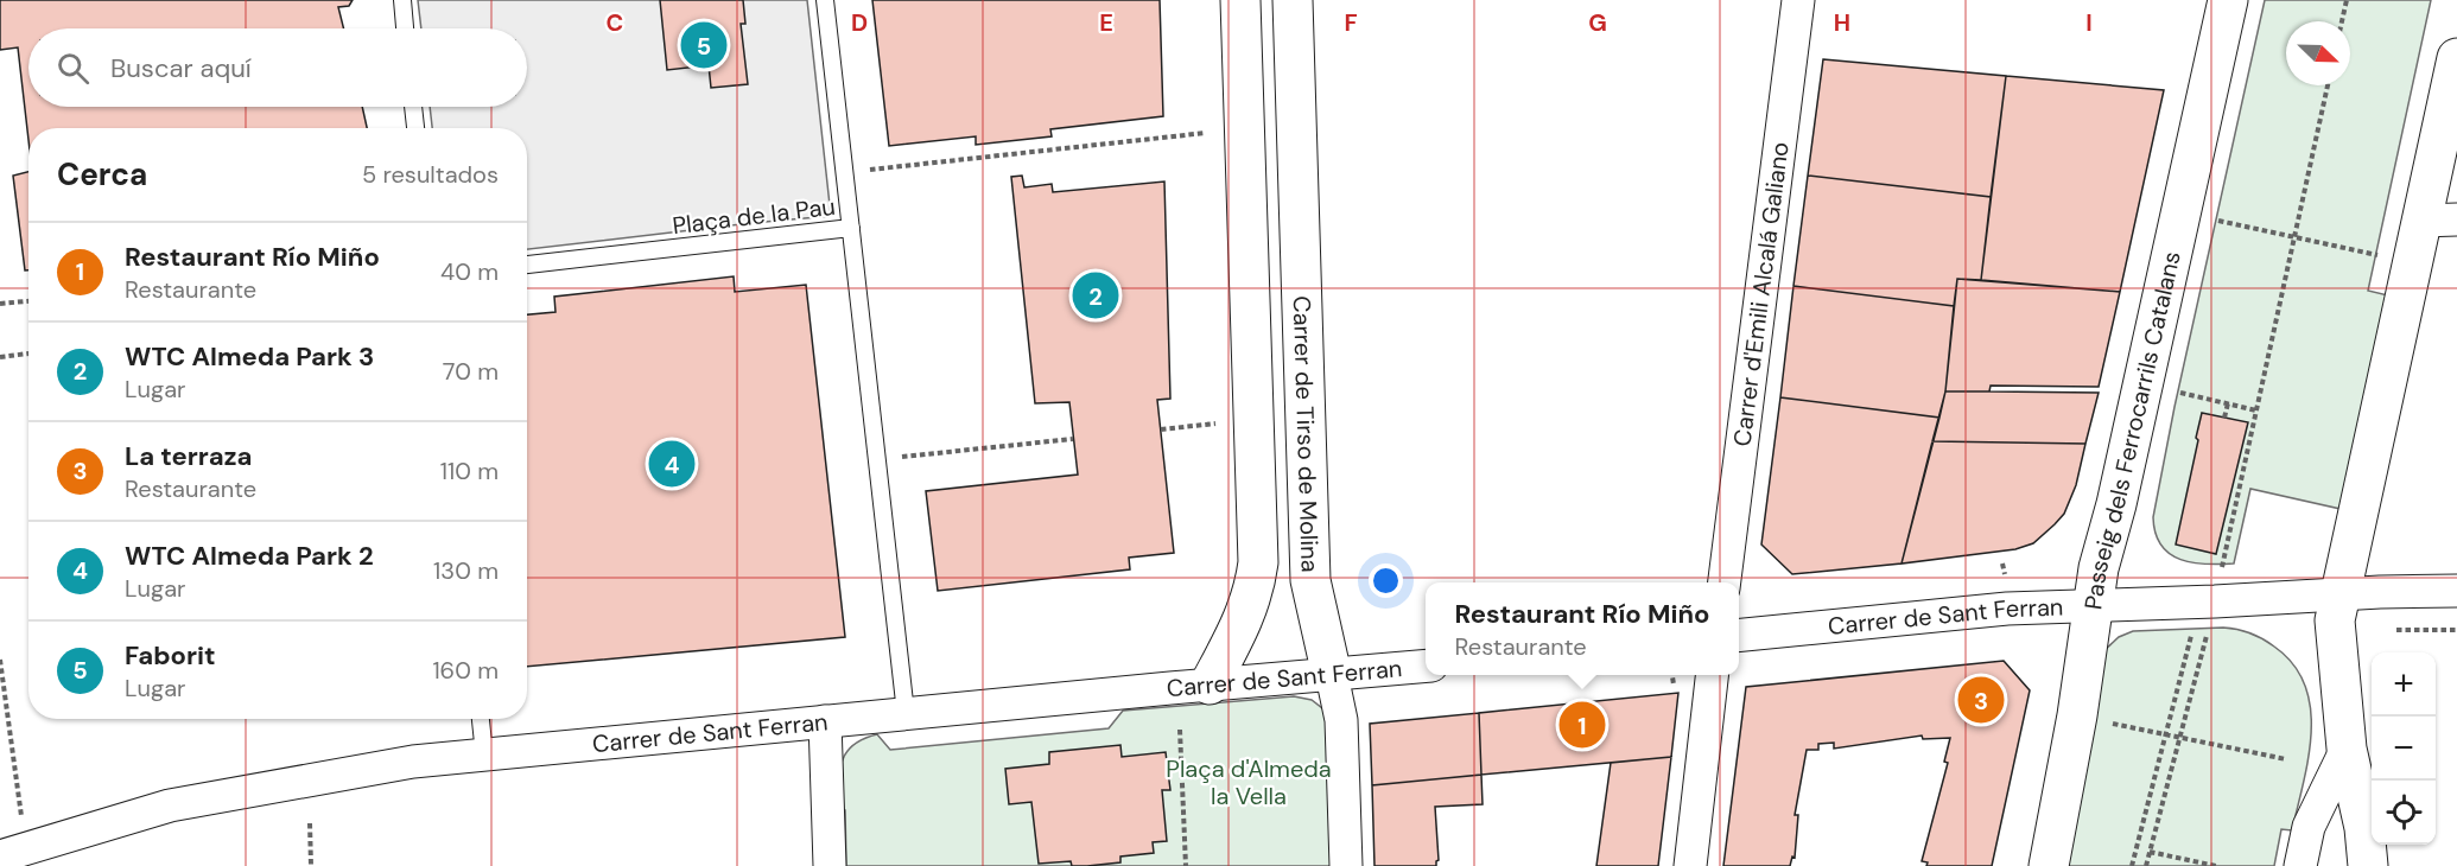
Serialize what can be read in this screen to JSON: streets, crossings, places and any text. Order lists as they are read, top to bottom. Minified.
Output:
{"streets":{"street":["Carrer d'Emili Alcalá Galiano","Passeig dels Ferrocarrils Catalans","Carrer de Tirso de Molina","Carrer de Sant Ferran"],"lane":["Plaça de la Pau"]},"crossings":[["Passeig dels Ferrocarrils Catalans","Carrer de Sant Ferran"],["Carrer de Tirso de Molina","Carrer de Sant Ferran"]],"parks":["Plaça d'Almeda la Vella"],"north":"bottom right","page":{"pins":["5","2","4","3","1"],"search":"Buscar aquí","heading":["Cerca","5 resultados"],"list":[{"mark":"1","name":"Restaurant Río Miño","note":"Restaurante","value":"40 m"},{"mark":"2","name":"WTC Almeda Park 3","note":"Lugar","value":"70 m"},{"mark":"3","name":"La terraza","note":"Restaurante","value":"110 m"},{"mark":"4","name":"WTC Almeda Park 2","note":"Lugar","value":"130 m"},{"mark":"5","name":"Faborit","note":"Lugar","value":"160 m"}],"popup":["Restaurant Río Miño","Restaurante"],"map_buttons":["+","−"]},"grid":{"columns":["C","D","E","F","G","H","I"]}}
